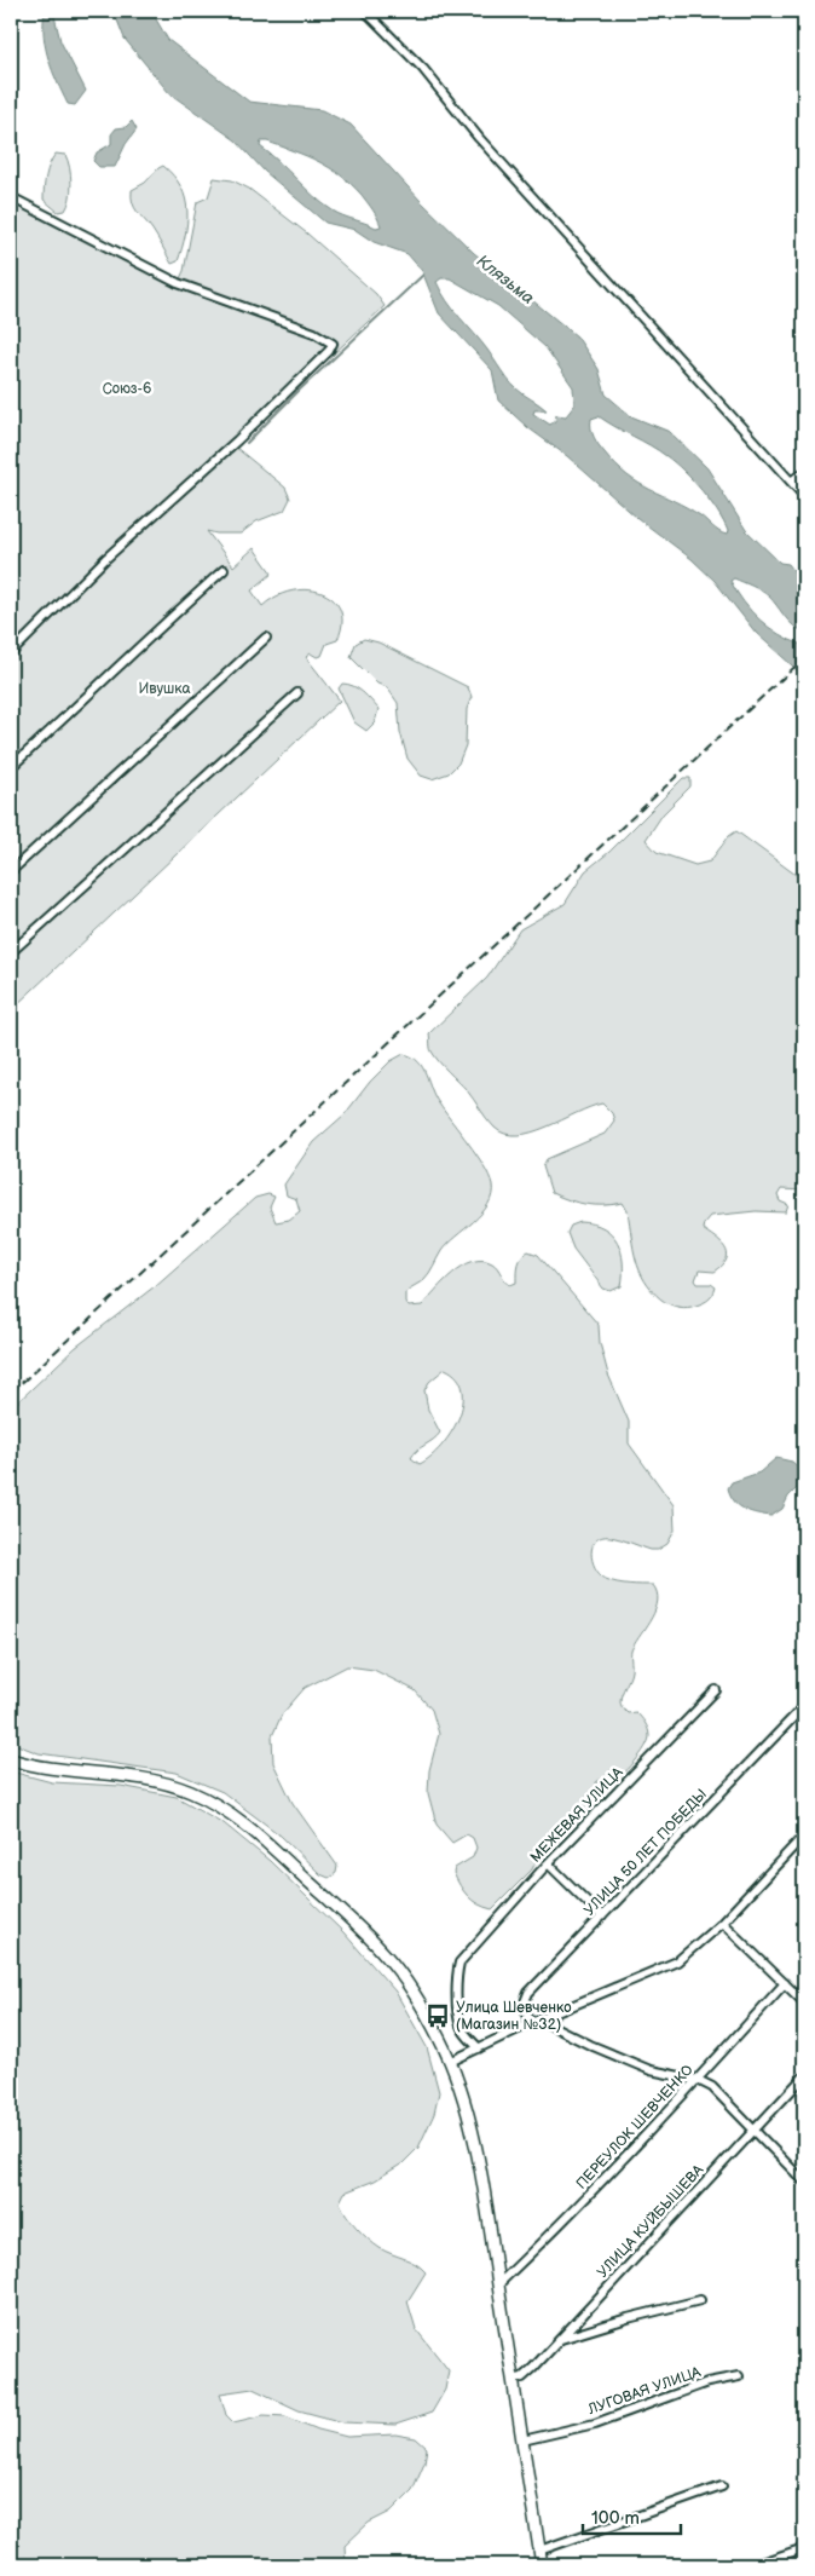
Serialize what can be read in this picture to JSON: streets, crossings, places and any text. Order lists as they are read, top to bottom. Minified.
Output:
{"streets":{"street":["МЕЖЕВАЯ УЛИЦА","УЛИЦА 50 ЛЕТ ПОБЕДЫ","ПЕРЕУЛОК ШЕВЧЕНКО","УЛИЦА КУЙБЫШЕВА","ЛУГОВАЯ УЛИЦА"]},"water":["Клязьма"],"parks":["Союз-6","Ивушка"],"places":{"bus stop":["Улица Шевченко (Магазин №32)"]},"scale_bar":"100 m"}
